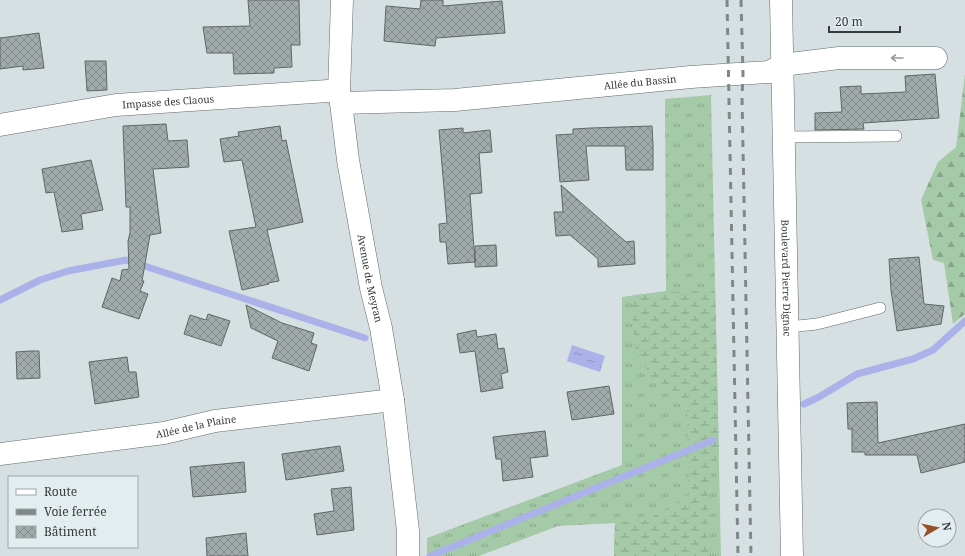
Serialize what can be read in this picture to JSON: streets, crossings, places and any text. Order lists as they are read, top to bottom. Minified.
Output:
{"streets":{"street":["Allée du Bassin","Impasse des Claous","Avenue de Meyran","Boulevard Pierre Dignac","Allée de la Plaine"]},"crossings":[["Allée du Bassin","Impasse des Claous"],["Allée du Bassin","Avenue de Meyran"],["Allée du Bassin","Boulevard Pierre Dignac"],["Impasse des Claous","Avenue de Meyran"],["Avenue de Meyran","Allée de la Plaine"]],"legend":["Route","Voie ferrée","Bâtiment"],"scale_bar":"20 m","north":"right"}
